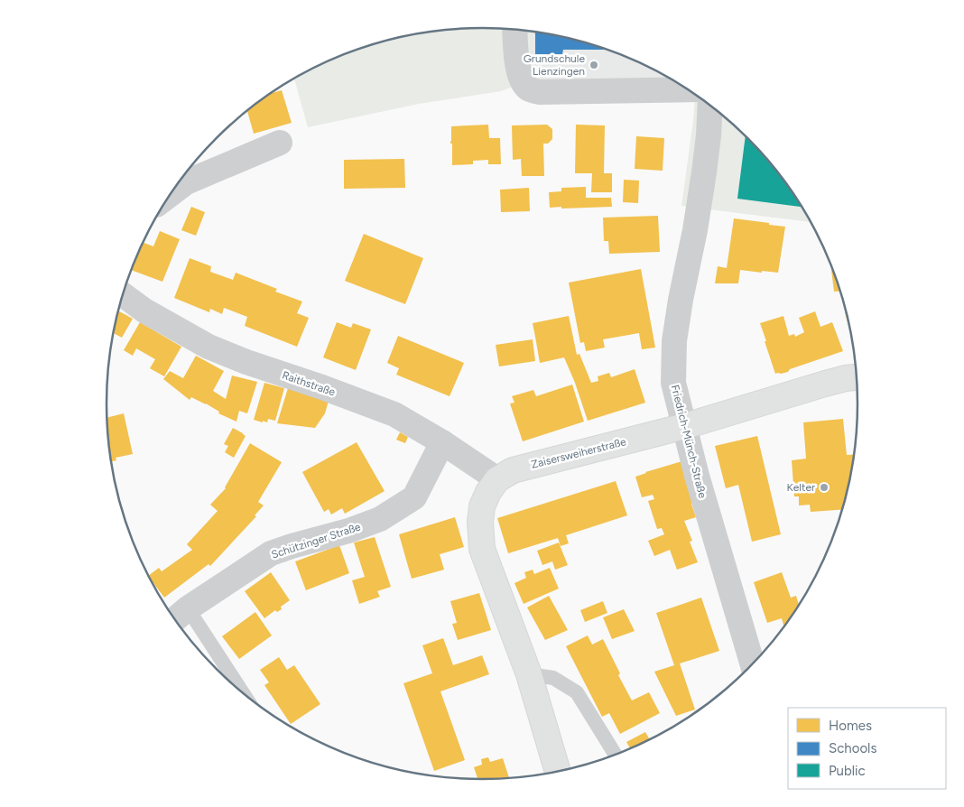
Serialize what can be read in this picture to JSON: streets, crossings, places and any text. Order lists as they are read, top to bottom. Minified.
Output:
{"streets":{"main road":["Zaisersweiherstraße"],"street":["Raithstraße","Friedrich-Münch-Straße","Schützinger Straße"]},"crossings":[["Raithstraße","Zaisersweiherstraße"],["Raithstraße","Schützinger Straße"],["Friedrich-Münch-Straße","Zaisersweiherstraße"]],"places":["Grundschule Lienzingen","Kelter"],"legend":["Homes","Schools","Public"]}
